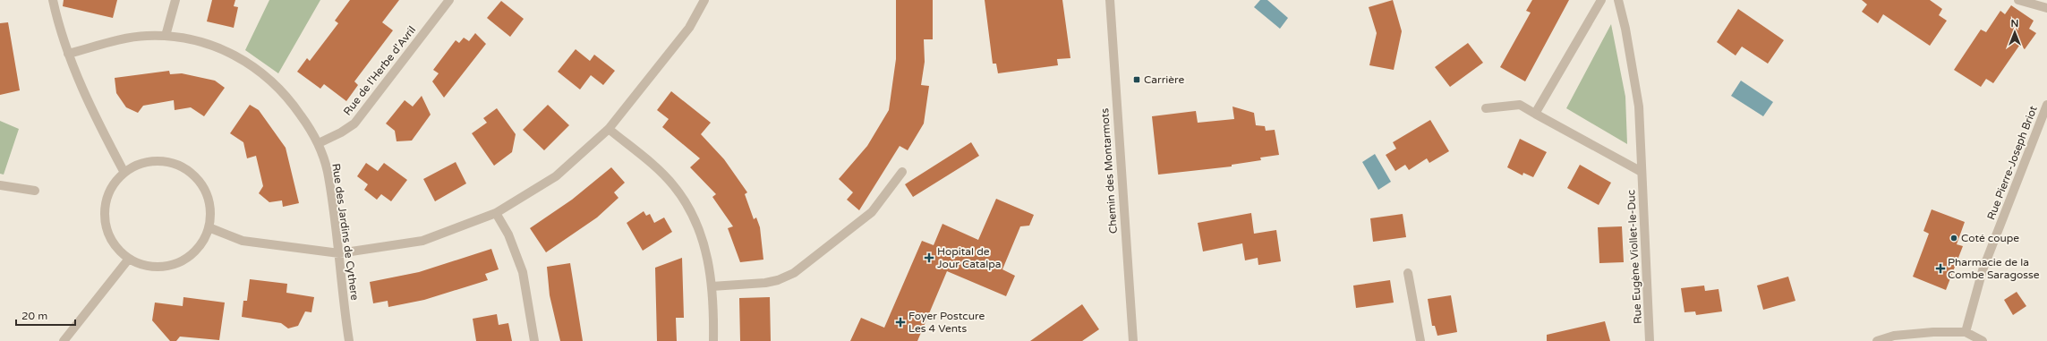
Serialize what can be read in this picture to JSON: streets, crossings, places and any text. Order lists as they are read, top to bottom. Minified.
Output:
{"streets":{"street":["Rue de l'Herbe d'Avril","Rue Pierre-Joseph Briot","Chemin des Montarmots","Rue des Jardins de Cythere","Rue Eugène Viollet-le-Duc"]},"crossings":[["Rue de l'Herbe d'Avril","Rue des Jardins de Cythere"]],"places":{"transit":["Carrière"],"other":["Coté coupe"],"health":["Hopital de Jour Catalpa","Pharmacie de la Combe Saragosse","Foyer Postcure Les 4 Vents"]},"scale_bar":"20 m","north":"top"}
